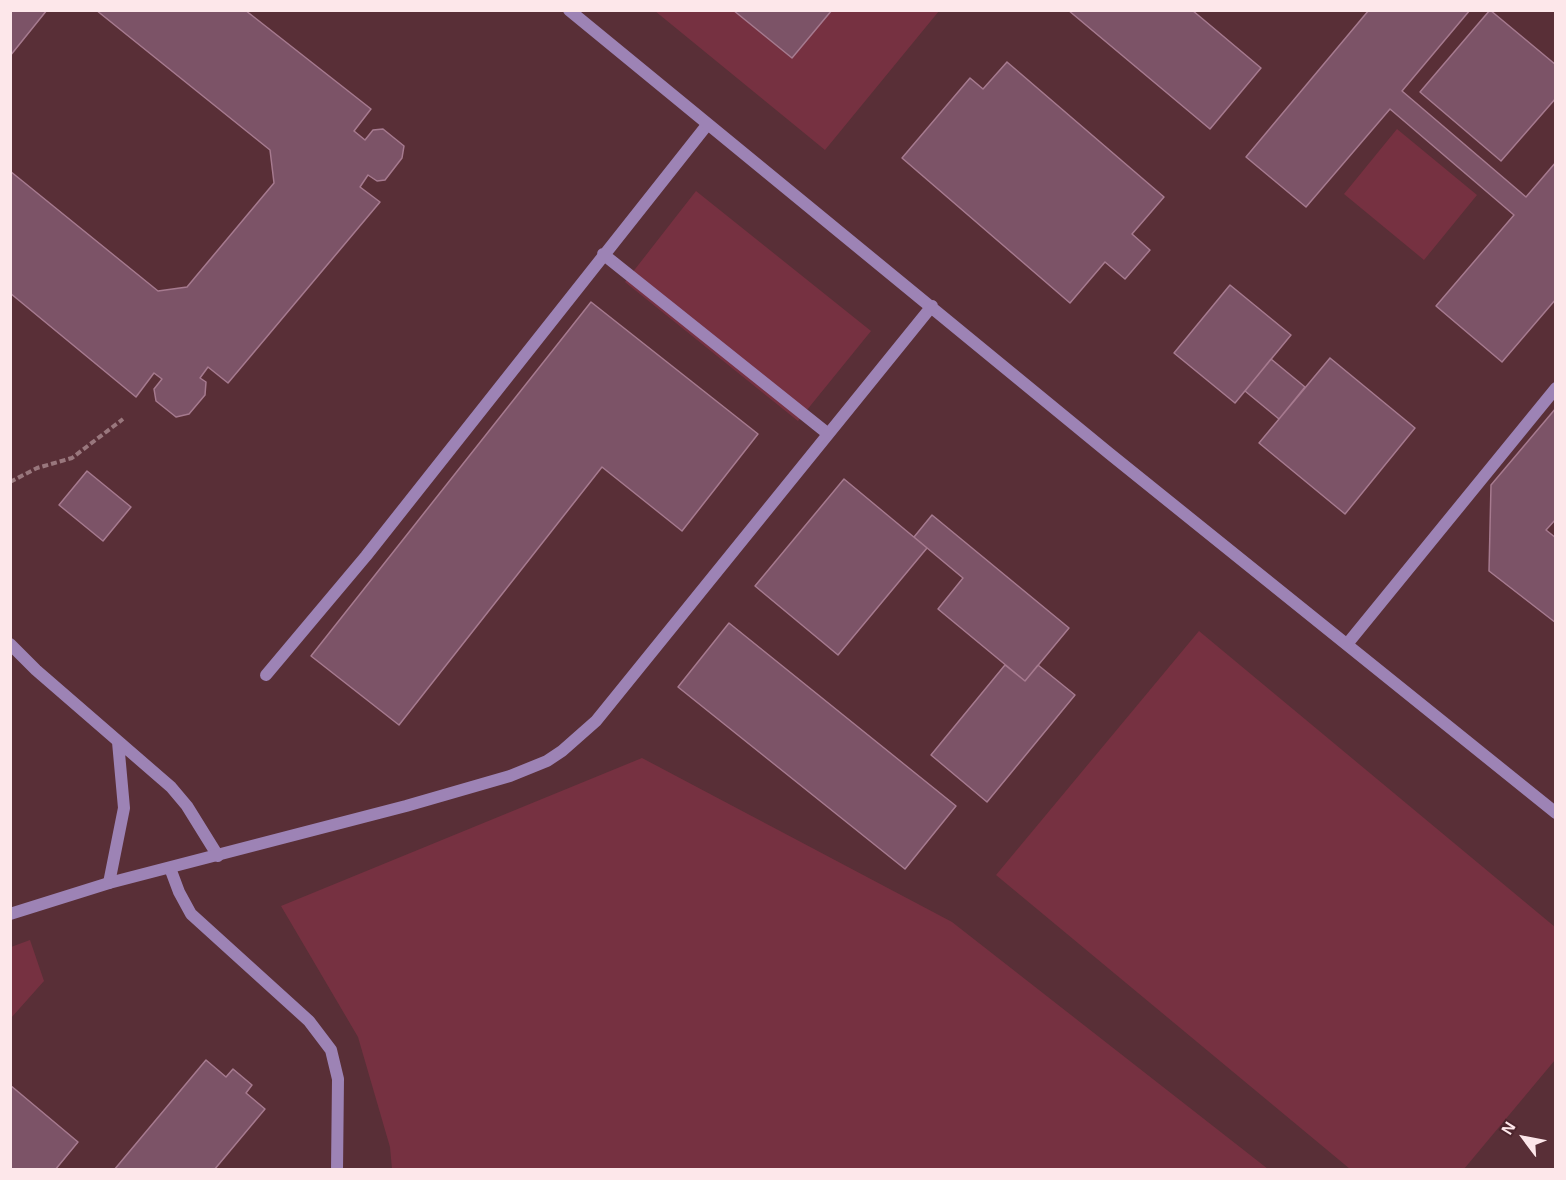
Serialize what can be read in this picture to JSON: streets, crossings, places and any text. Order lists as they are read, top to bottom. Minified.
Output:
{"north":"top left"}
